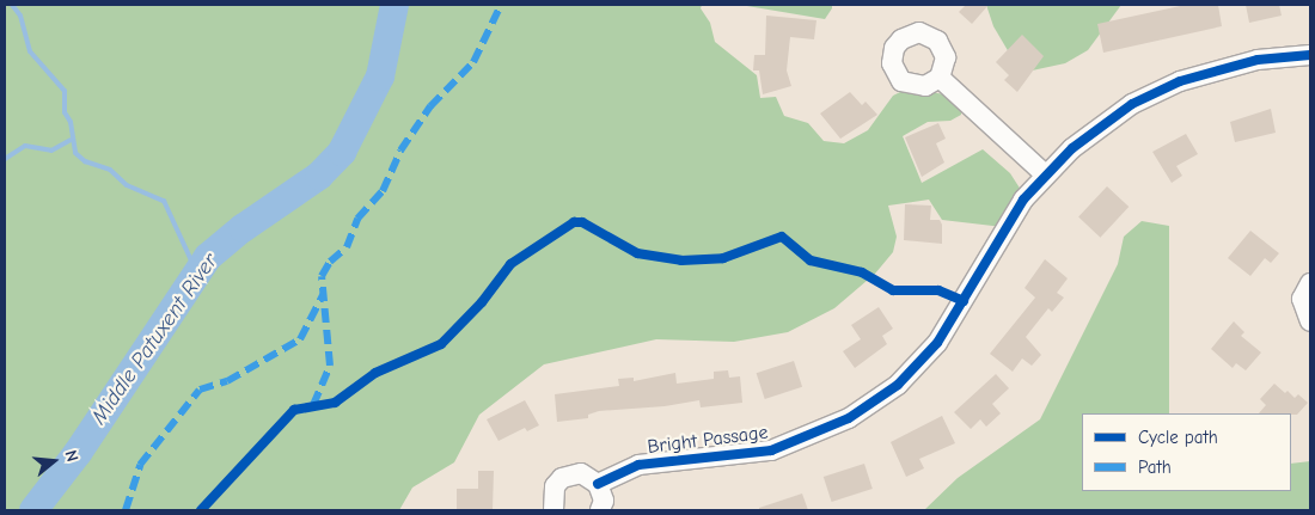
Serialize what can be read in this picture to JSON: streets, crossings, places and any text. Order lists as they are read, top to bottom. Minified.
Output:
{"streets":{"street":["Bright Passage"]},"water":["Middle Patuxent River"],"legend":["Cycle path","Path"],"north":"right"}
